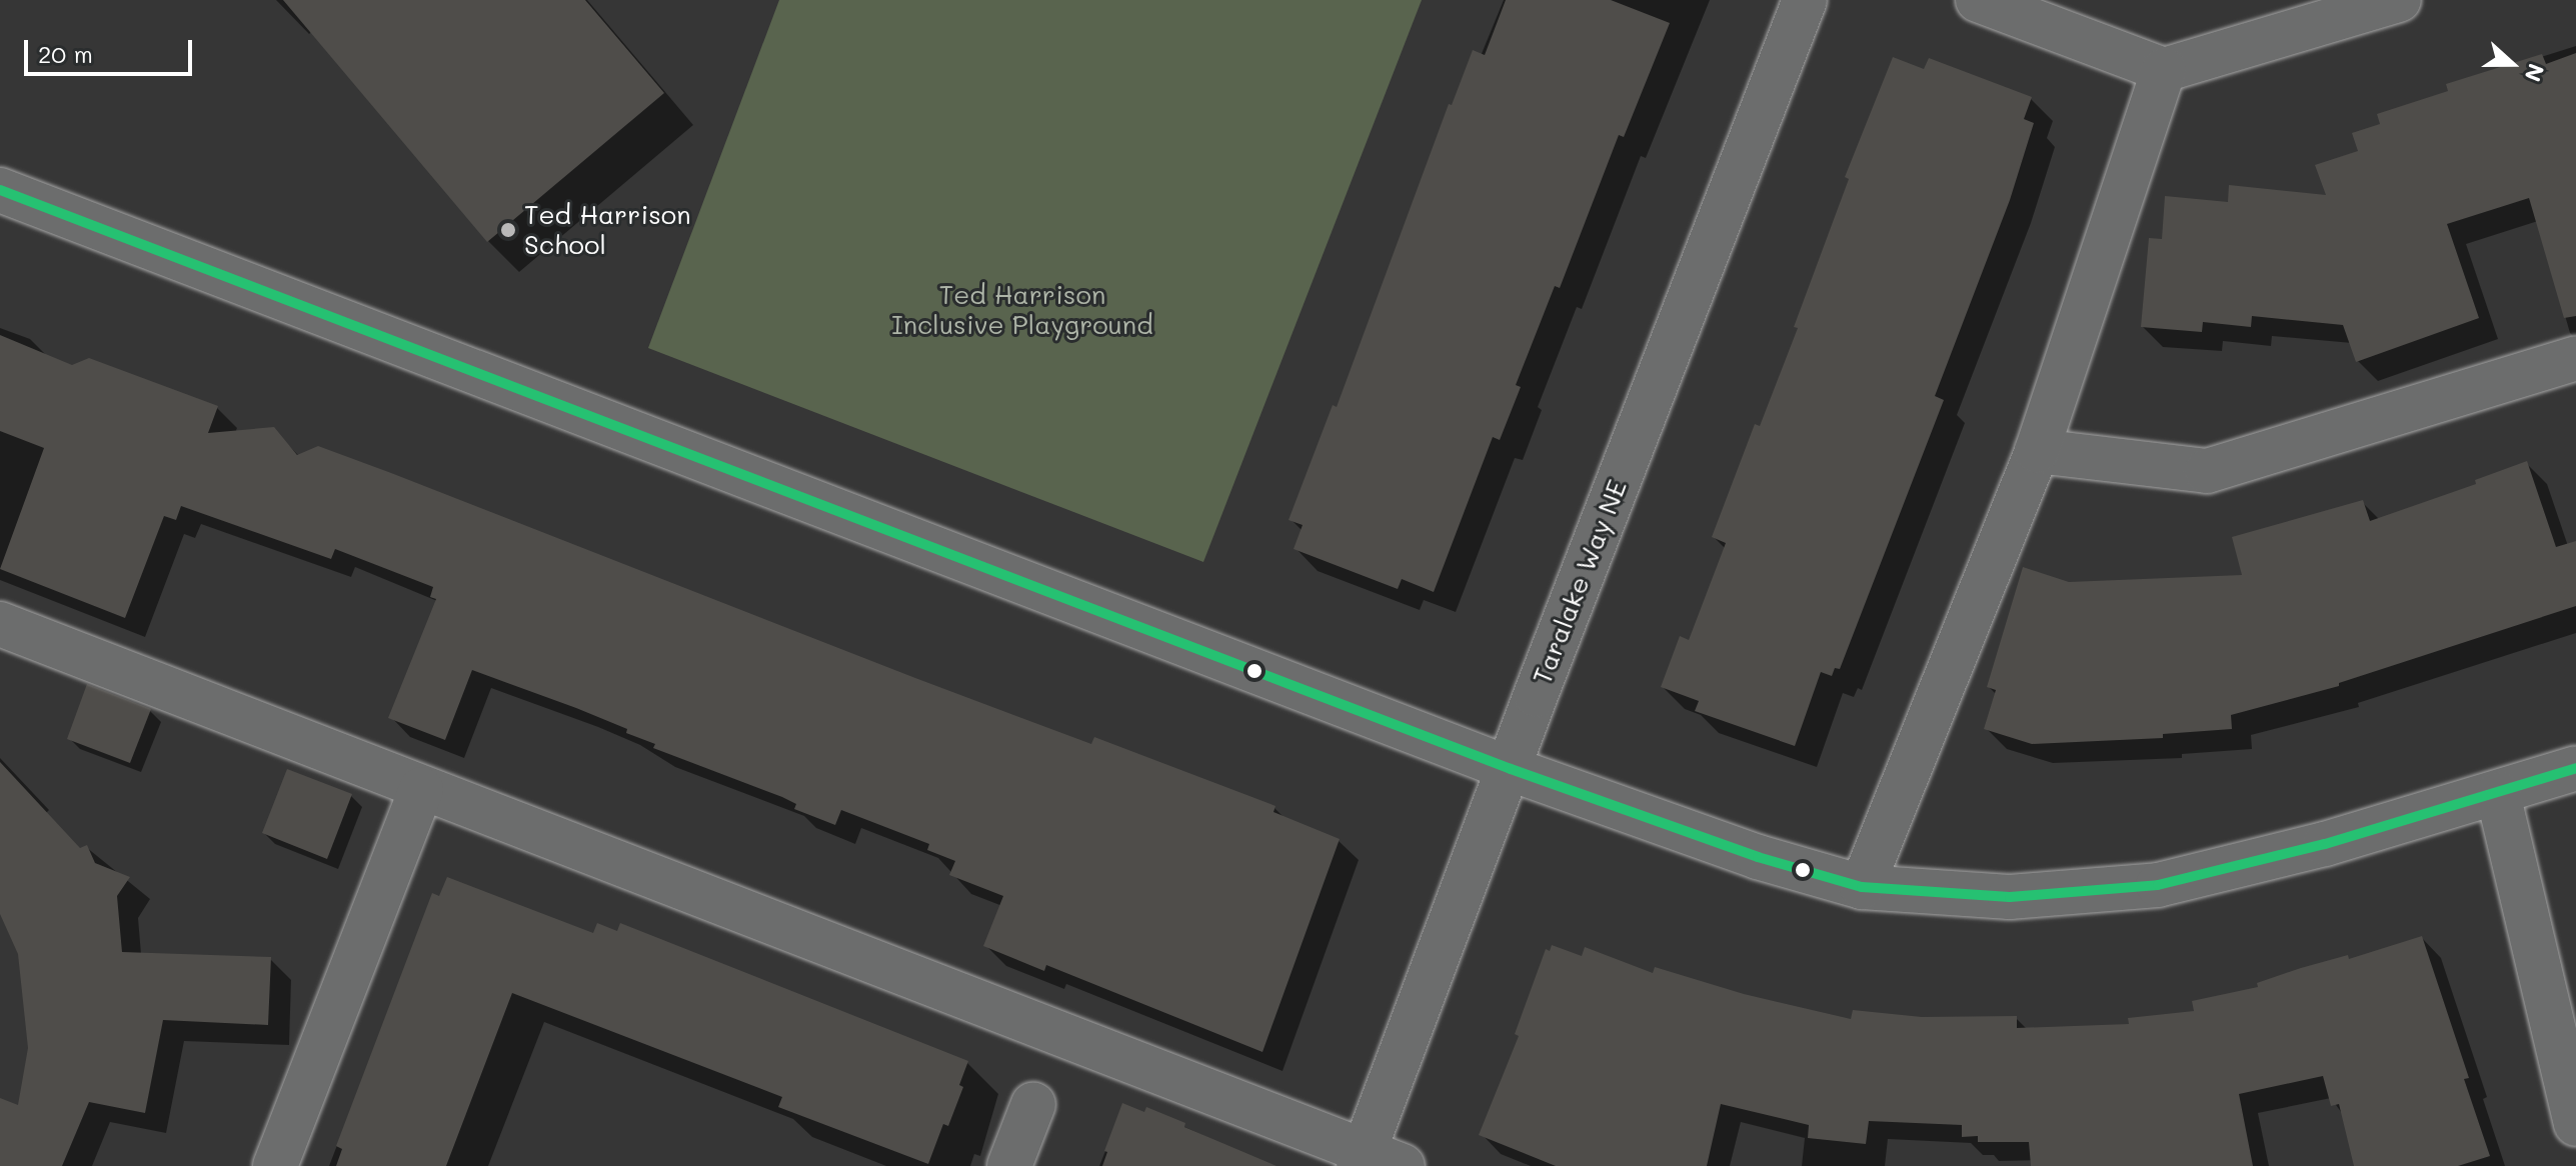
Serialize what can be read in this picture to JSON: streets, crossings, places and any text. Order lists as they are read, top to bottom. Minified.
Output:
{"streets":{"street":["Taralake Way NE"]},"parks":["Ted Harrison Inclusive Playground"],"places":["Ted Harrison School"],"scale_bar":"20 m","north":"right"}
